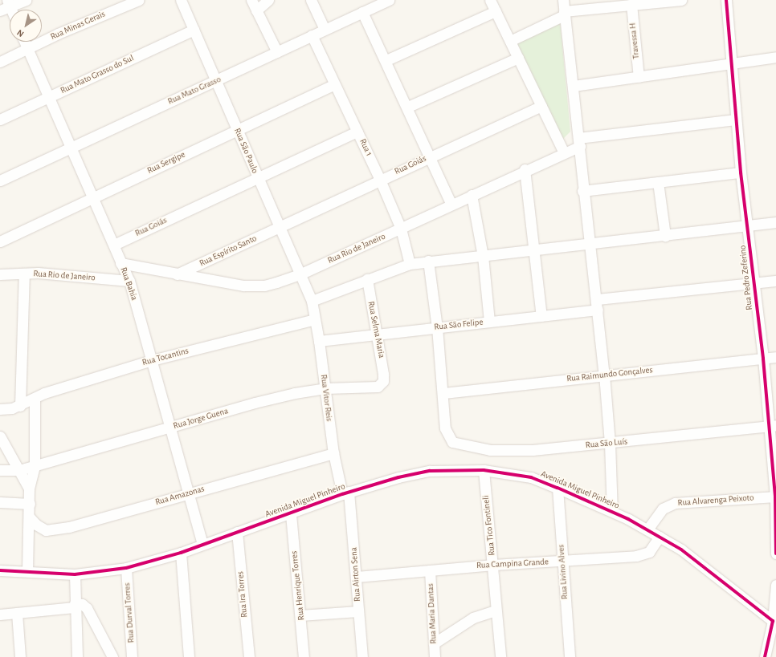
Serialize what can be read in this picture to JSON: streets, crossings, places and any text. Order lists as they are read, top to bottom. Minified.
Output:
{"streets":{"street":["Rua Minas Gerais","Travessa H","Rua Mato Grasso do Sul","Rua Mato Grasso","Rua 1","Rua São Paulo","Rua Sergipe","Rua Goiás","Rua Rio de Janeiro","Rua Espírito Santo","Rua Pedro Zeferino","Rua Bahia","Rua São Felipe","Rua Selma Maria","Rua Tocantins","Rua Raimundo Gonçalves","Rua Vitor Reis","Rua Jorge Guena","Rua São Luís","Avenida Miguel Pinheiro","Rua Amazonas","Rua Alvarenga Peixoto","Rua Tico Fontineli","Rua Campina Grande","Rua Livino Alves","Rua Airton Sena","Rua Henrique Torres","Rua Ira Torres","Rua Durval Torres","Rua Maria Dantas"]},"crossings":[["Rua Minas Gerais","Rua Bahia"],["Rua Mato Grasso do Sul","Rua São Paulo"],["Rua Mato Grasso do Sul","Rua Bahia"],["Rua Mato Grasso","Rua 1"],["Rua Mato Grasso","Rua São Paulo"],["Rua Mato Grasso","Rua Bahia"],["Rua 1","Rua Sergipe"],["Rua 1","Rua Goiás"],["Rua 1","Rua Rio de Janeiro"],["Rua São Paulo","Rua Sergipe"],["Rua São Paulo","Rua Goiás"],["Rua São Paulo","Rua Rio de Janeiro"],["Rua São Paulo","Rua Espírito Santo"],["Rua São Paulo","Rua Vitor Reis"],["Rua Sergipe","Rua Bahia"],["Rua Goiás","Rua Espírito Santo"],["Rua Goiás","Rua Bahia"],["Rua Rio de Janeiro","Rua Espírito Santo"],["Rua Rio de Janeiro","Rua Pedro Zeferino"],["Rua Rio de Janeiro","Rua Bahia"],["Rua Pedro Zeferino","Rua São Felipe"],["Rua Pedro Zeferino","Rua Raimundo Gonçalves"],["Rua Pedro Zeferino","Rua São Luís"],["Rua Pedro Zeferino","Rua Alvarenga Peixoto"],["Rua Bahia","Rua Tocantins"],["Rua Bahia","Rua Jorge Guena"],["Rua Bahia","Avenida Miguel Pinheiro"],["Rua Bahia","Rua Amazonas"],["Rua São Felipe","Rua Selma Maria"],["Rua São Felipe","Rua Vitor Reis"],["Rua Selma Maria","Rua Jorge Guena"],["Rua Tocantins","Rua Vitor Reis"],["Rua Raimundo Gonçalves","Rua São Luís"],["Rua Vitor Reis","Rua Jorge Guena"],["Rua Vitor Reis","Avenida Miguel Pinheiro"],["Rua Vitor Reis","Rua Amazonas"],["Rua Vitor Reis","Rua Airton Sena"],["Avenida Miguel Pinheiro","Rua Alvarenga Peixoto"],["Avenida Miguel Pinheiro","Rua Tico Fontineli"],["Avenida Miguel Pinheiro","Rua Campina Grande"],["Avenida Miguel Pinheiro","Rua Livino Alves"],["Avenida Miguel Pinheiro","Rua Airton Sena"],["Avenida Miguel Pinheiro","Rua Henrique Torres"],["Avenida Miguel Pinheiro","Rua Ira Torres"],["Avenida Miguel Pinheiro","Rua Durval Torres"],["Rua Tico Fontineli","Rua Campina Grande"],["Rua Campina Grande","Rua Livino Alves"],["Rua Campina Grande","Rua Airton Sena"],["Rua Campina Grande","Rua Maria Dantas"]],"north":"bottom left"}
